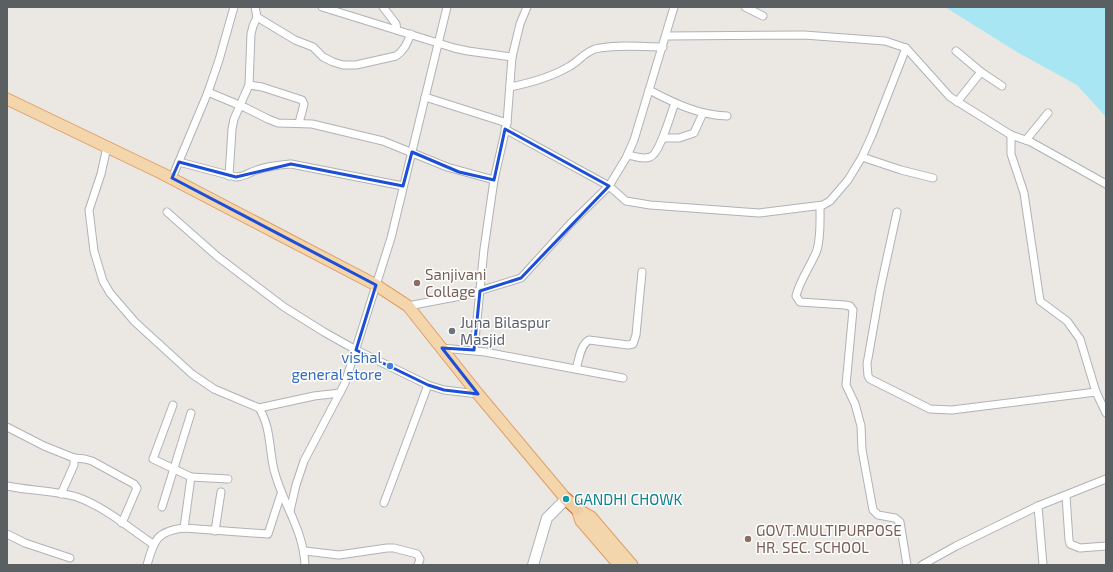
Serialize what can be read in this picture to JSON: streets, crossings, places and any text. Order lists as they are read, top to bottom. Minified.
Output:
{"places":["Sanjivani Collage","Juna Bilaspur Masjid","vishal general store","GANDHI CHOWK","GOVT.MULTIPURPOSE HR. SEC. SCHOOL"]}
